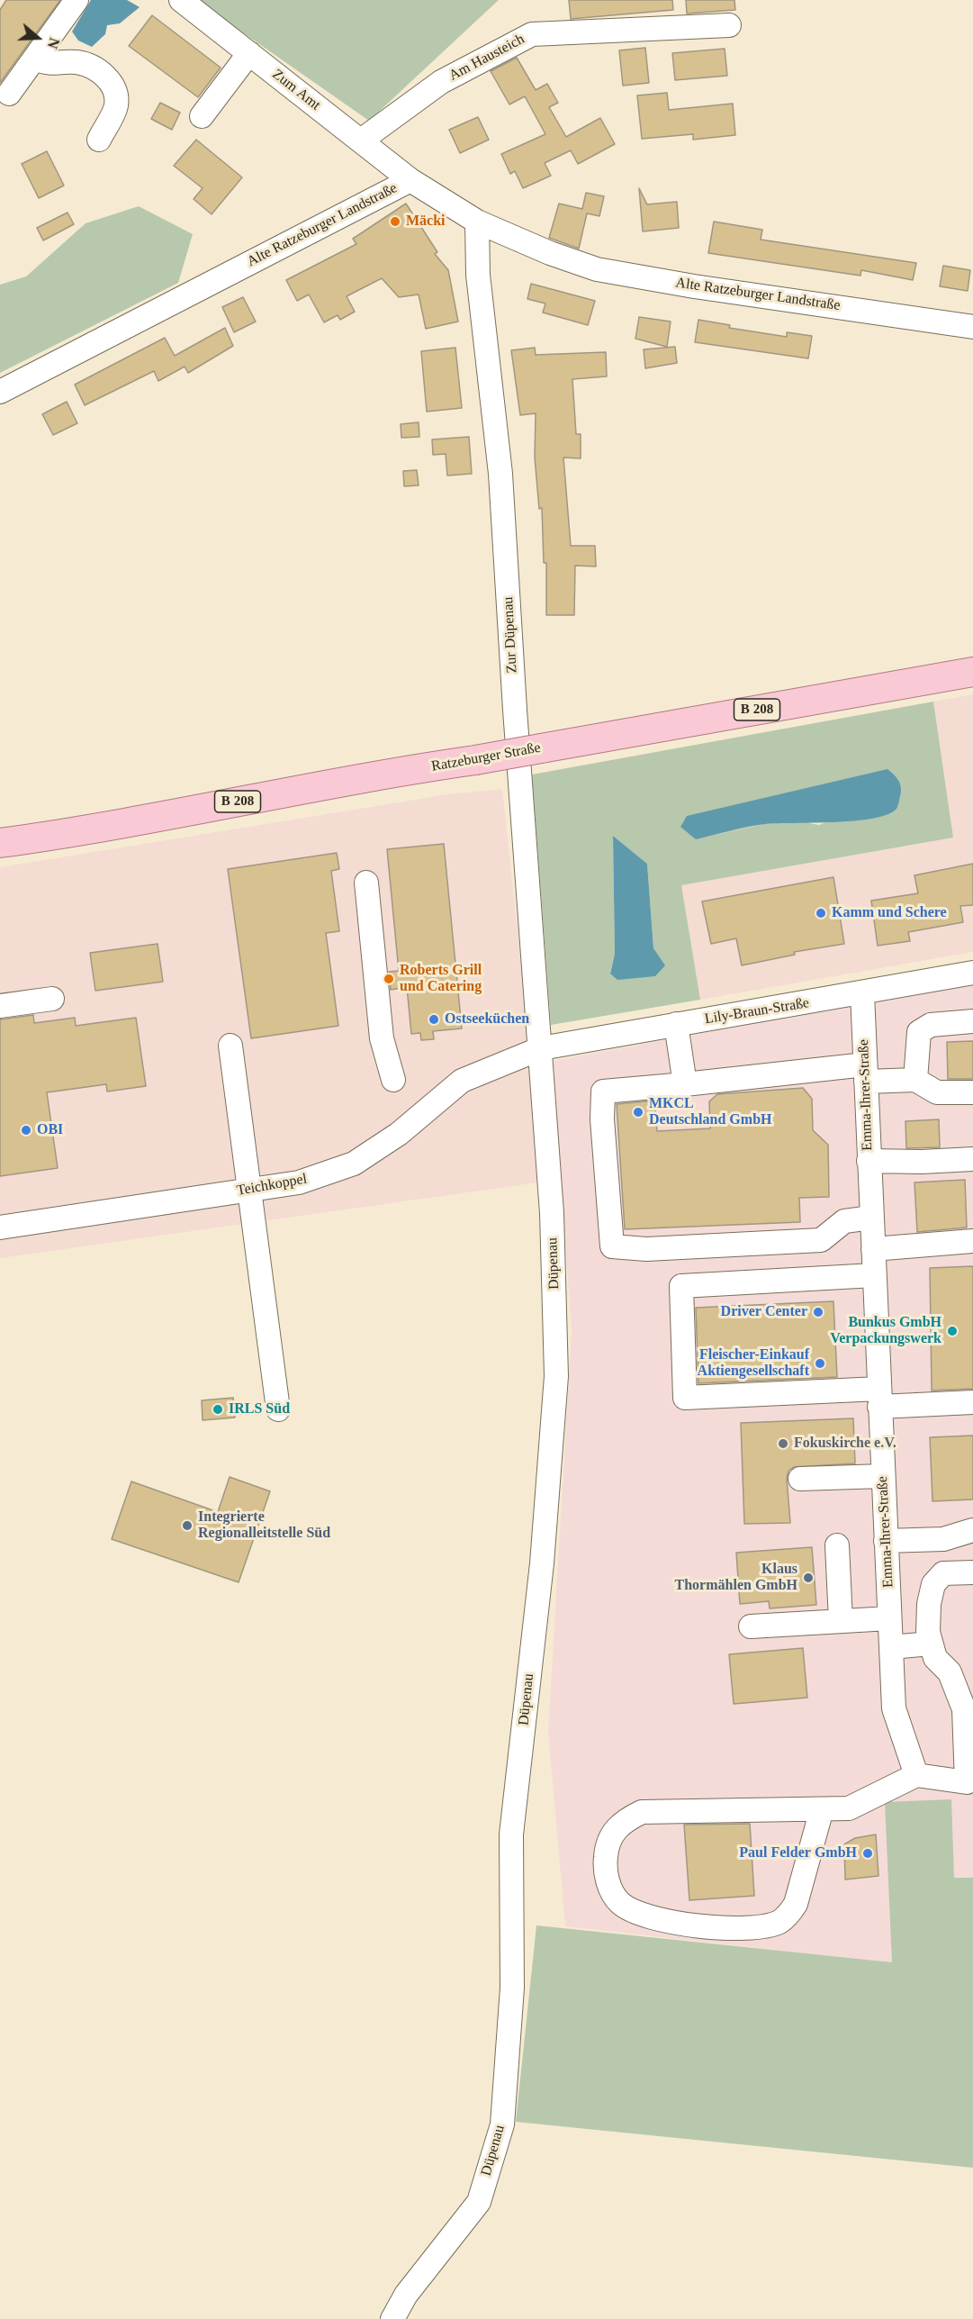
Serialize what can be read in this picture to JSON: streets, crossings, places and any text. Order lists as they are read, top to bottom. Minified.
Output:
{"streets":{"main road":["B 208","Ratzeburger Straße"],"street":["Am Hausteich","Zum Amt","Alte Ratzeburger Landstraße","Zur Düpenau","Lily-Braun-Straße","Emma-Ihrer-Straße","Teichkoppel","Düpenau"]},"crossings":[["Am Hausteich","Zum Amt"],["Zum Amt","Alte Ratzeburger Landstraße"],["Alte Ratzeburger Landstraße","Zur Düpenau"],["Zur Düpenau","Lily-Braun-Straße"],["Zur Düpenau","Teichkoppel"],["Zur Düpenau","Düpenau"],["Lily-Braun-Straße","Emma-Ihrer-Straße"],["Lily-Braun-Straße","Teichkoppel"],["Lily-Braun-Straße","Düpenau"],["Teichkoppel","Düpenau"]],"places":["Mäcki","Kamm und Schere","Roberts Grill und Catering","Ostseeküchen","MKCL Deutschland GmbH","OBI","Driver Center","Bunkus GmbH Verpackungswerk","Fleischer-Einkauf Aktiengesellschaft","IRLS Süd","Fokuskirche e.V.","Integrierte Regionalleitstelle Süd","Klaus Thormählen GmbH","Paul Felder GmbH"],"north":"right"}
